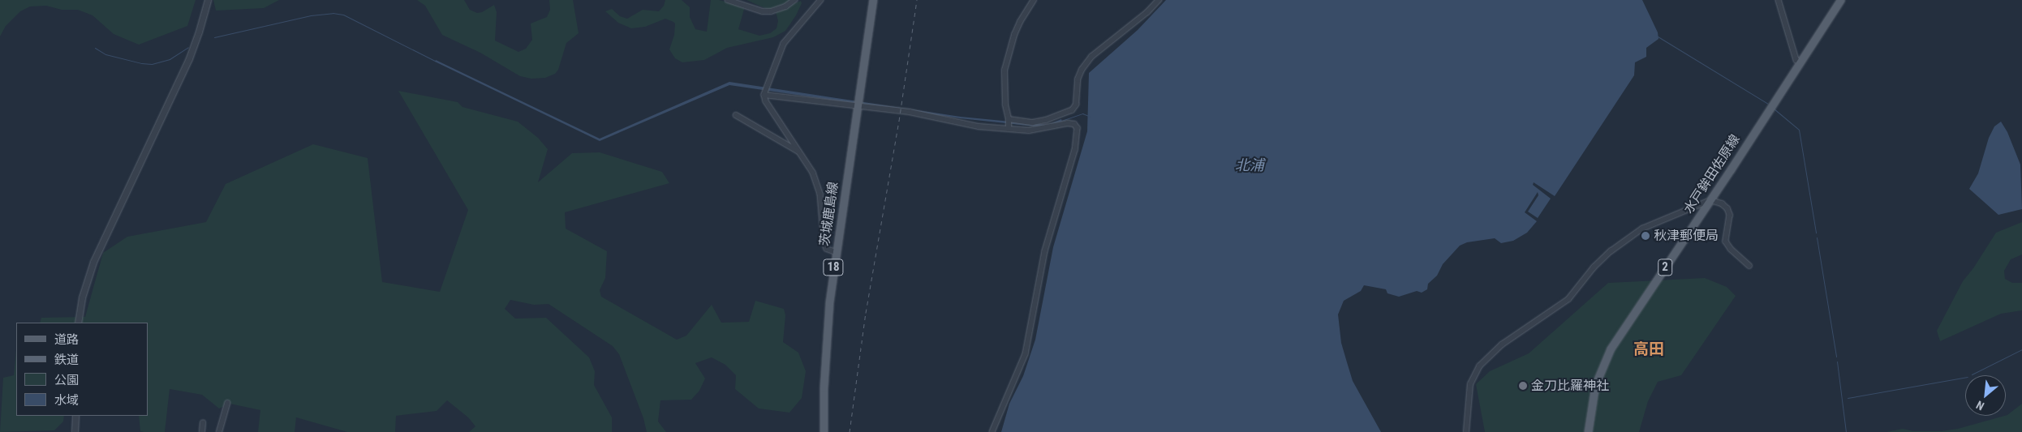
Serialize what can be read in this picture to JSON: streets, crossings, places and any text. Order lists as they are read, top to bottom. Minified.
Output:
{"streets":{"main road":["水戸鉾田佐原線","茨城鹿島線","18","2"]},"districts":["高田"],"water":["北浦"],"places":["秋津郵便局","金刀比羅神社"],"legend":["道路","鉄道","公園","水域"],"north":"bottom left"}
